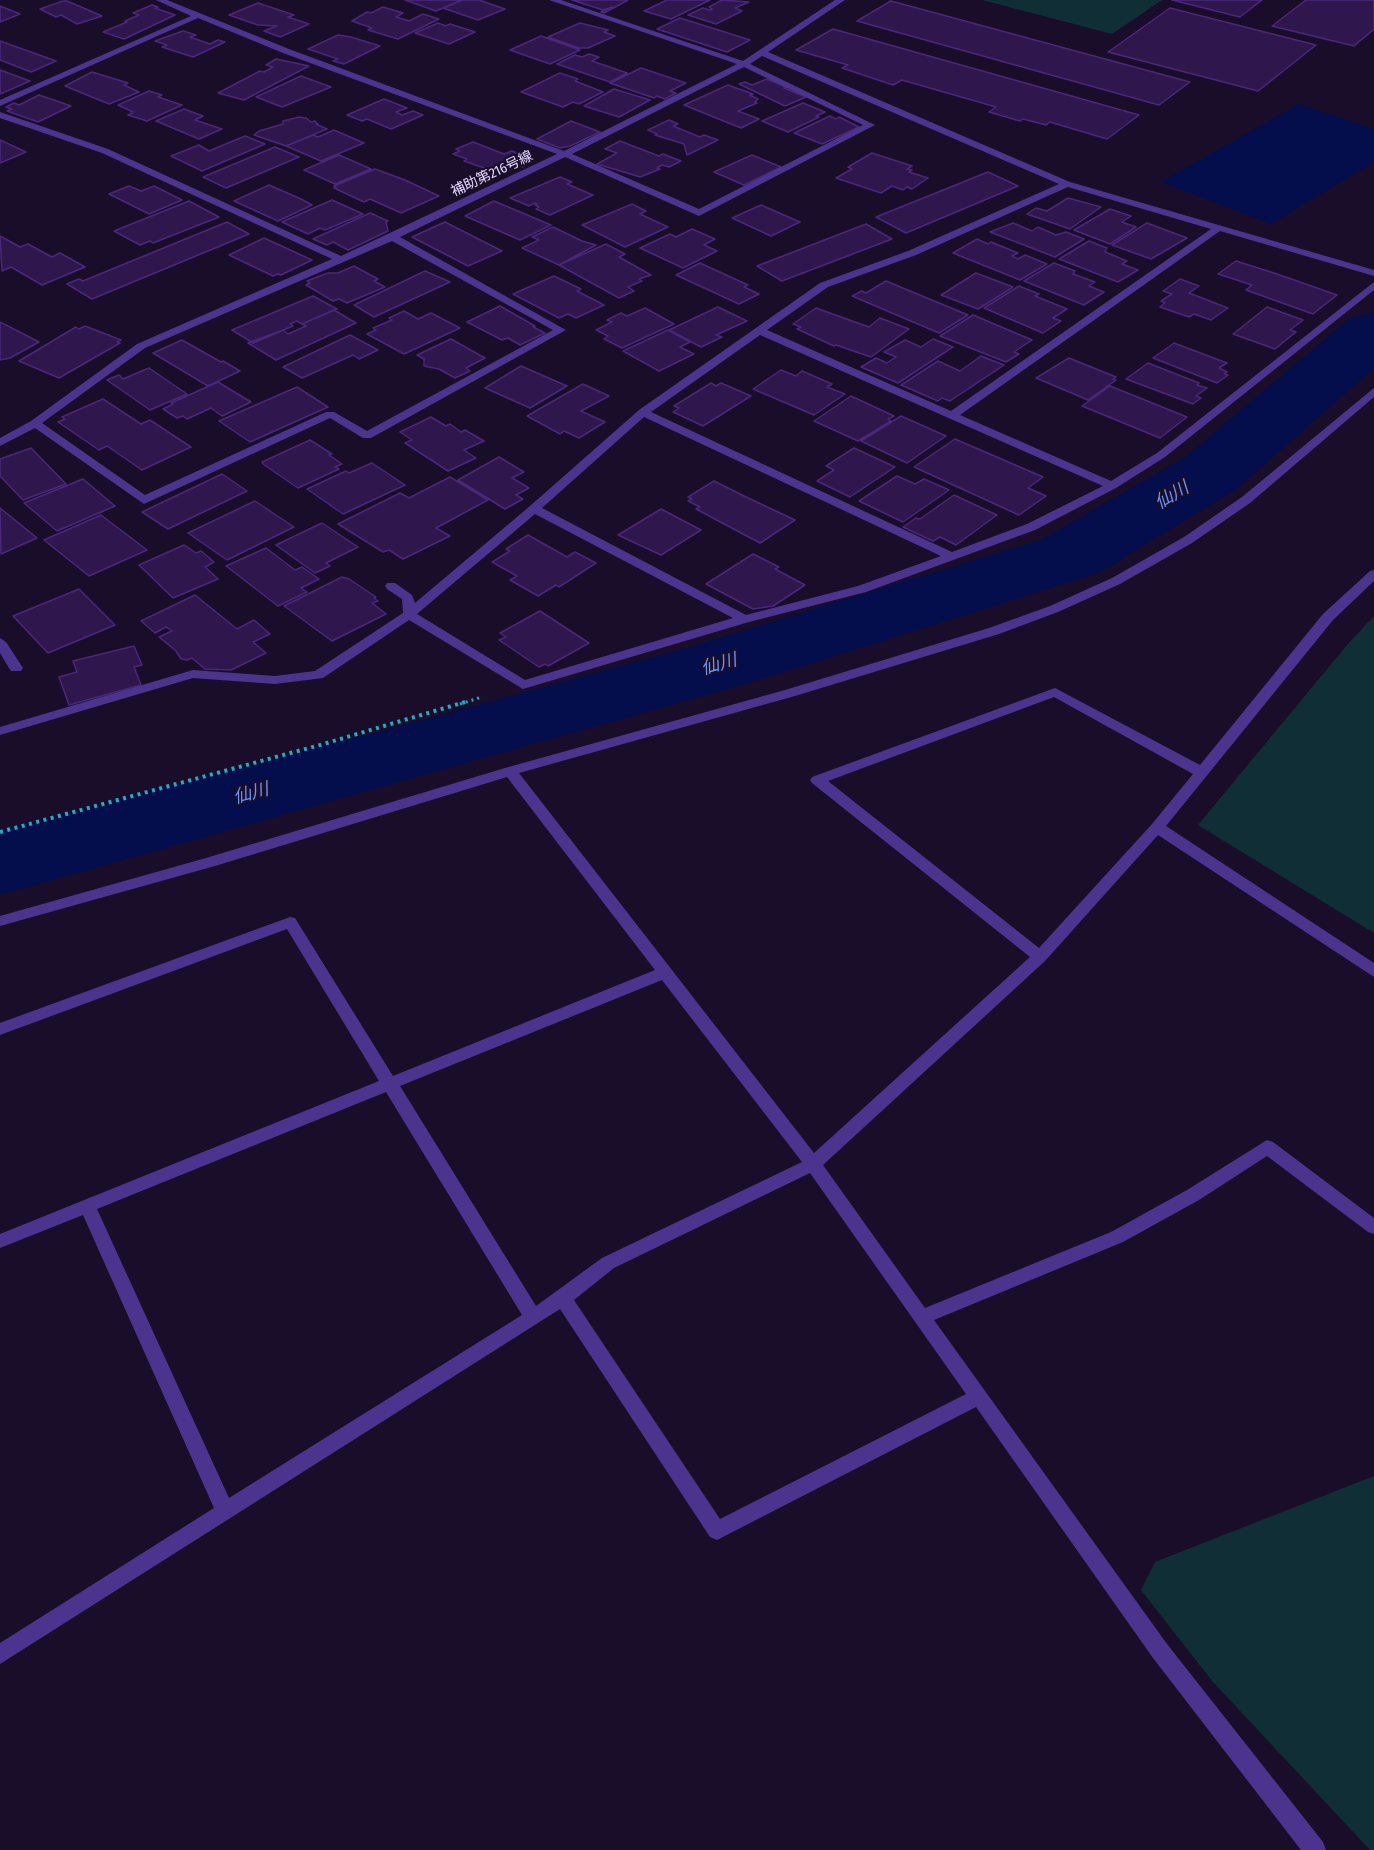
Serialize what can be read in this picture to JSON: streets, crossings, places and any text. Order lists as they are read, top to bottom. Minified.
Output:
{"streets":{"street":["補助第216号線"]},"water":["仙川"]}
